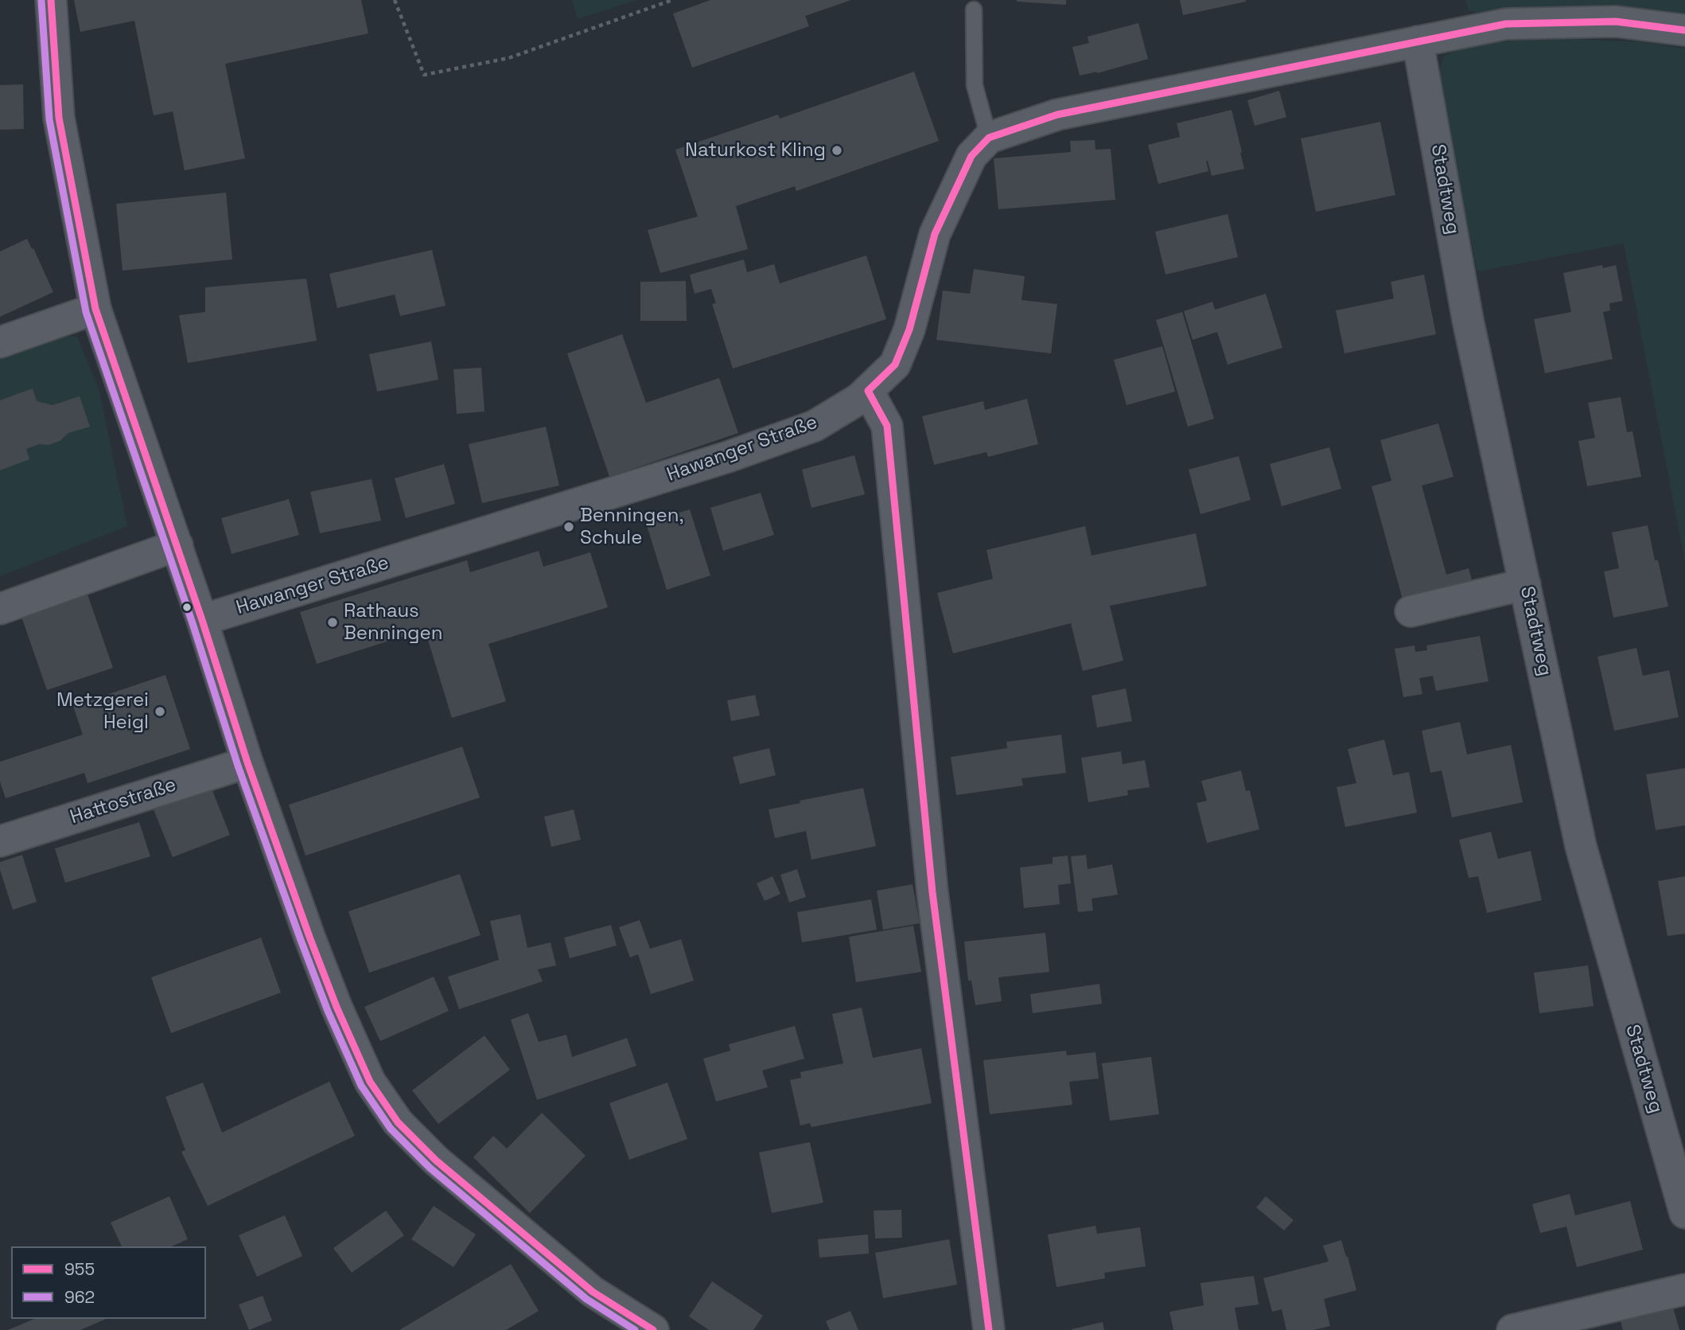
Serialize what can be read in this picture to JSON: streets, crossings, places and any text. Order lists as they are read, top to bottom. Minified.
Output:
{"streets":{"street":["Stadtweg","Hawanger Straße","Hattostraße"]},"crossings":[["Stadtweg","Hawanger Straße"]],"places":["Naturkost Kling","Benningen, Schule","Rathaus Benningen","Metzgerei Heigl"],"lines":["transit line 955","transit line 962"],"legend":["955","962"]}
